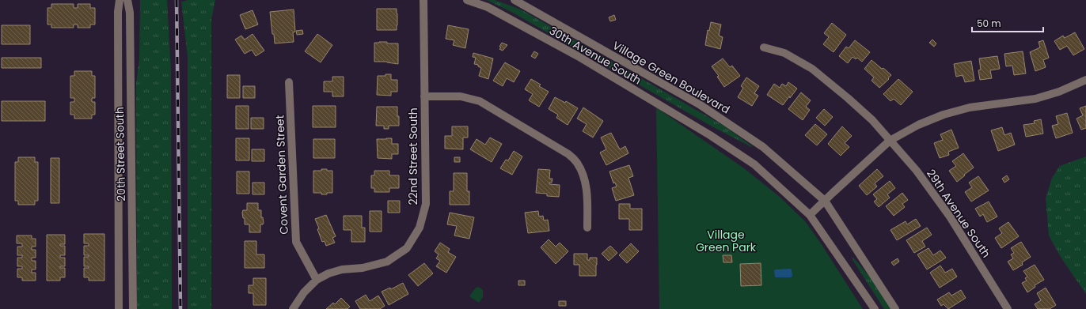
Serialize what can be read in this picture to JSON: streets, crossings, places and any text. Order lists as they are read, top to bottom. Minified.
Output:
{"streets":{"street":["30th Avenue South","Village Green Boulevard","20th Street South","22nd Street South","Covent Garden Street","29th Avenue South"]},"crossings":[["22nd Street South","Covent Garden Street"]],"parks":["Village Green Park"],"scale_bar":"50 m"}
